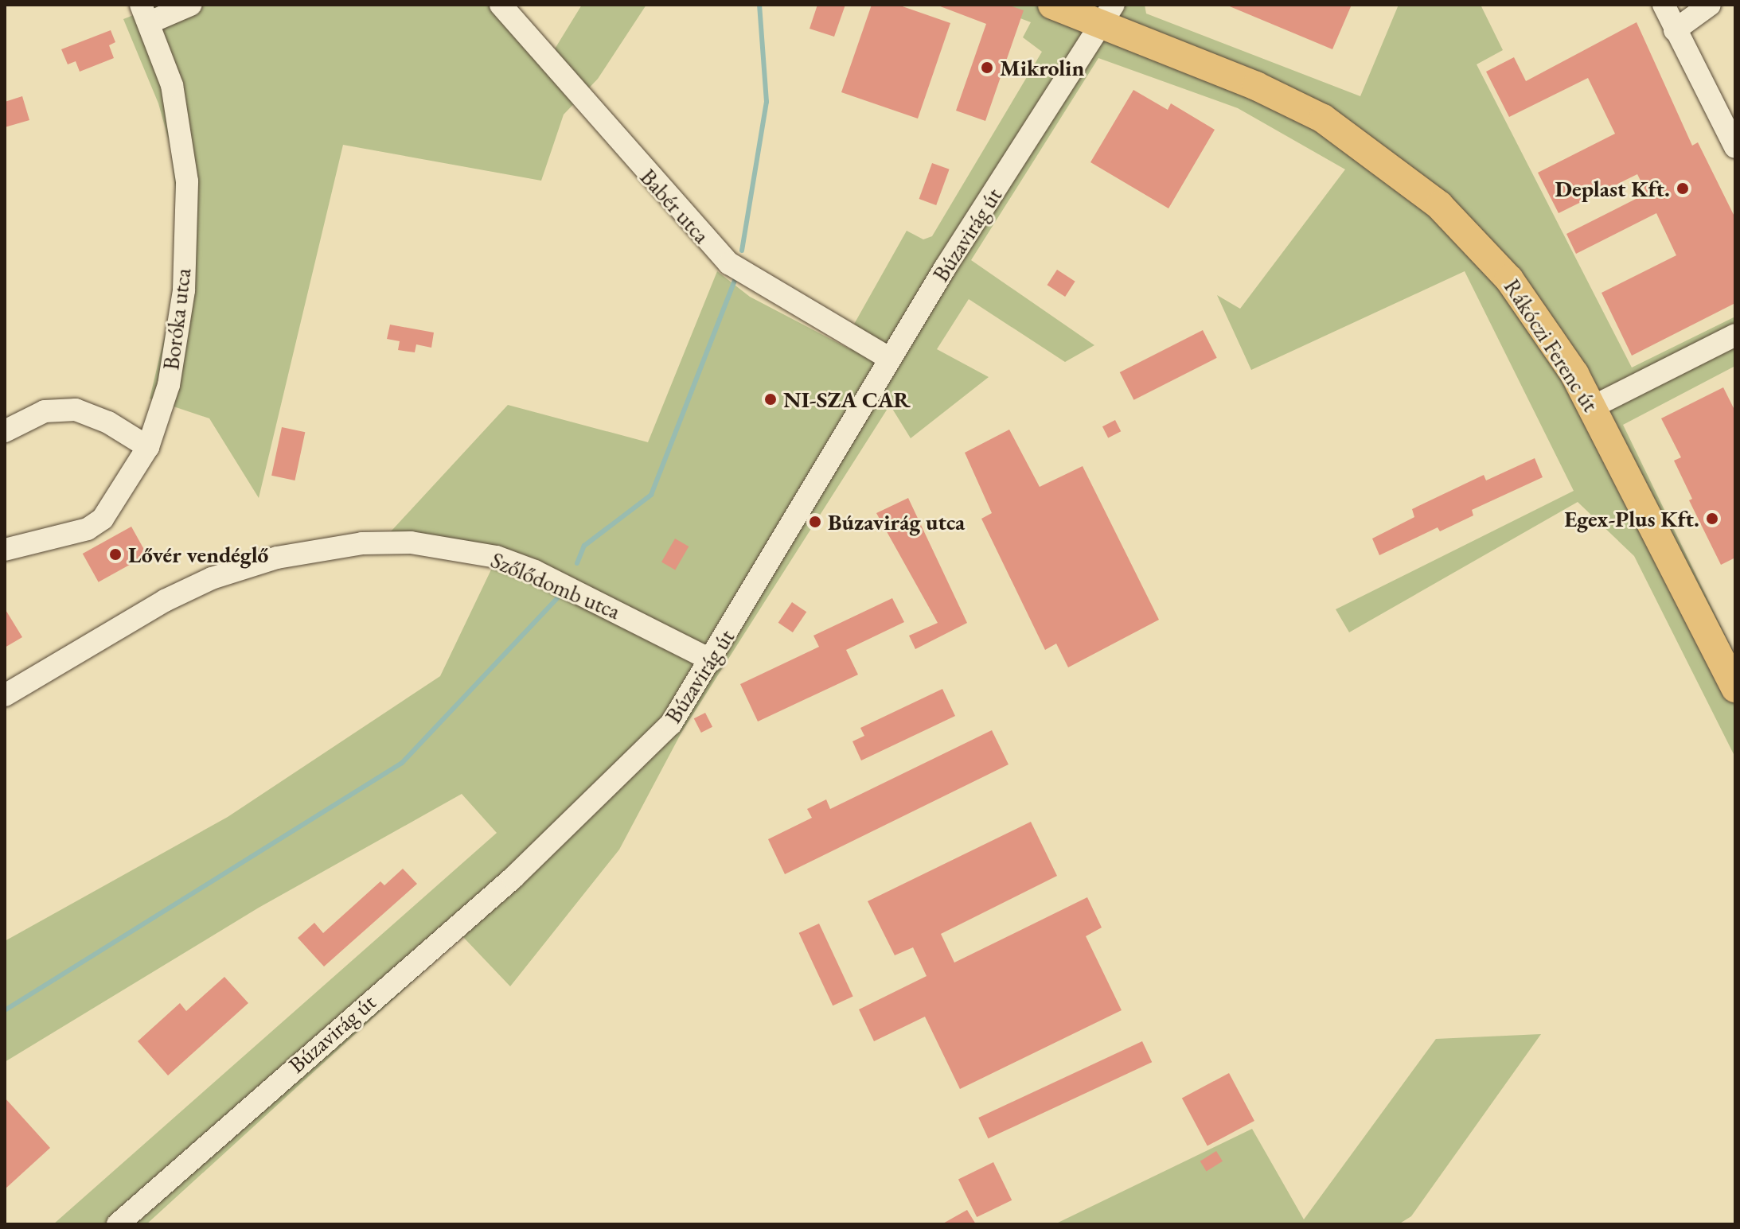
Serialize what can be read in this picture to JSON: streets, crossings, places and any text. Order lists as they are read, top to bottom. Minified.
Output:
{"streets":{"main road":["Rákóczi Ferenc út"],"street":["Babér utca","Búzavirág út","Boróka utca","Szőlődomb utca"]},"crossings":[["Babér utca","Búzavirág út"],["Búzavirág út","Rákóczi Ferenc út"],["Búzavirág út","Szőlődomb utca"]],"places":["Mikrolin","Deplast Kft.","NI-SZA CAR","Egex-Plus Kft.","Búzavirág utca","Lővér vendéglő"]}
